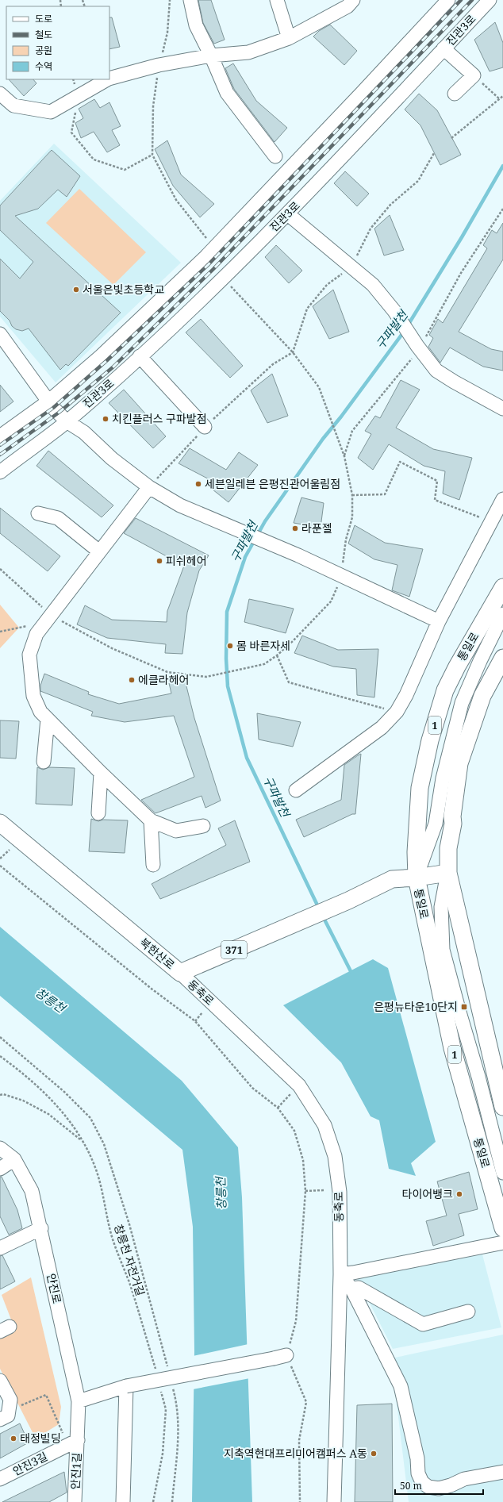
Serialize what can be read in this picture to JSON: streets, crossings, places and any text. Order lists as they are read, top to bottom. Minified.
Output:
{"streets":{"main road":["통일로","1","371","북한산로"],"street":["진관3로","동축로","안진로","안진3길","안진1길"],"path":["창릉천 자전거길"]},"crossings":[["통일로","북한산로"],["북한산로","동축로"],["안진로","안진3길"],["안진로","안진1길"],["안진3길","안진1길"]],"water":["구파발천","창릉천"],"places":{"other":["서울은빛초등학교","치킨플러스 구파발점","세븐일레븐 은평진관어울림점","라푼젤","피쉬헤어","몸 바른자세","에클라헤어","타이어뱅크","태정빌딩","지축역현대프리미어캠퍼스 A동"],"transit":["은평뉴타운10단지"]},"legend":["도로","철도","공원","수역"],"scale_bar":"50 m"}
